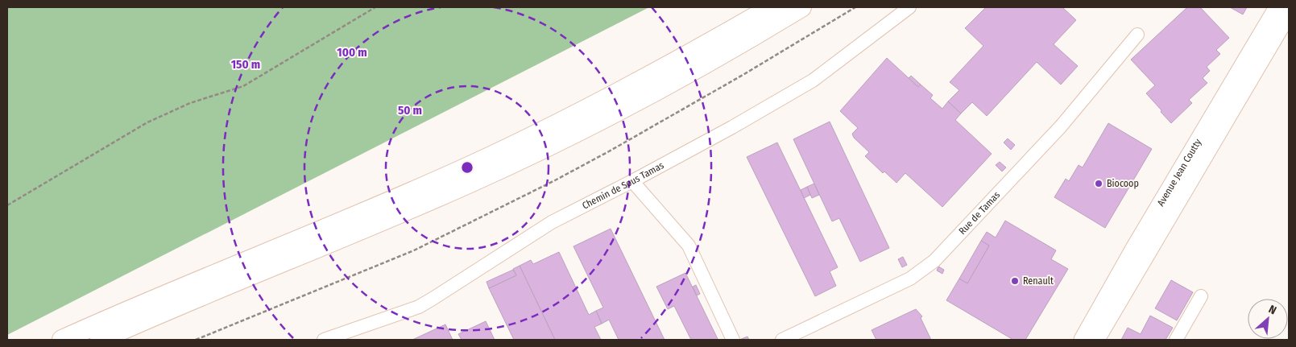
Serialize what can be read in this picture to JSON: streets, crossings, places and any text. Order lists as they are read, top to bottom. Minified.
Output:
{"streets":{"main road":["Avenue Jean Coutty"],"street":["Chemin de Sous Tamas","Rue de Tamas"]},"places":["Biocoop","Renault"],"north":"top right","rings":["100 m","150 m","50 m"]}
